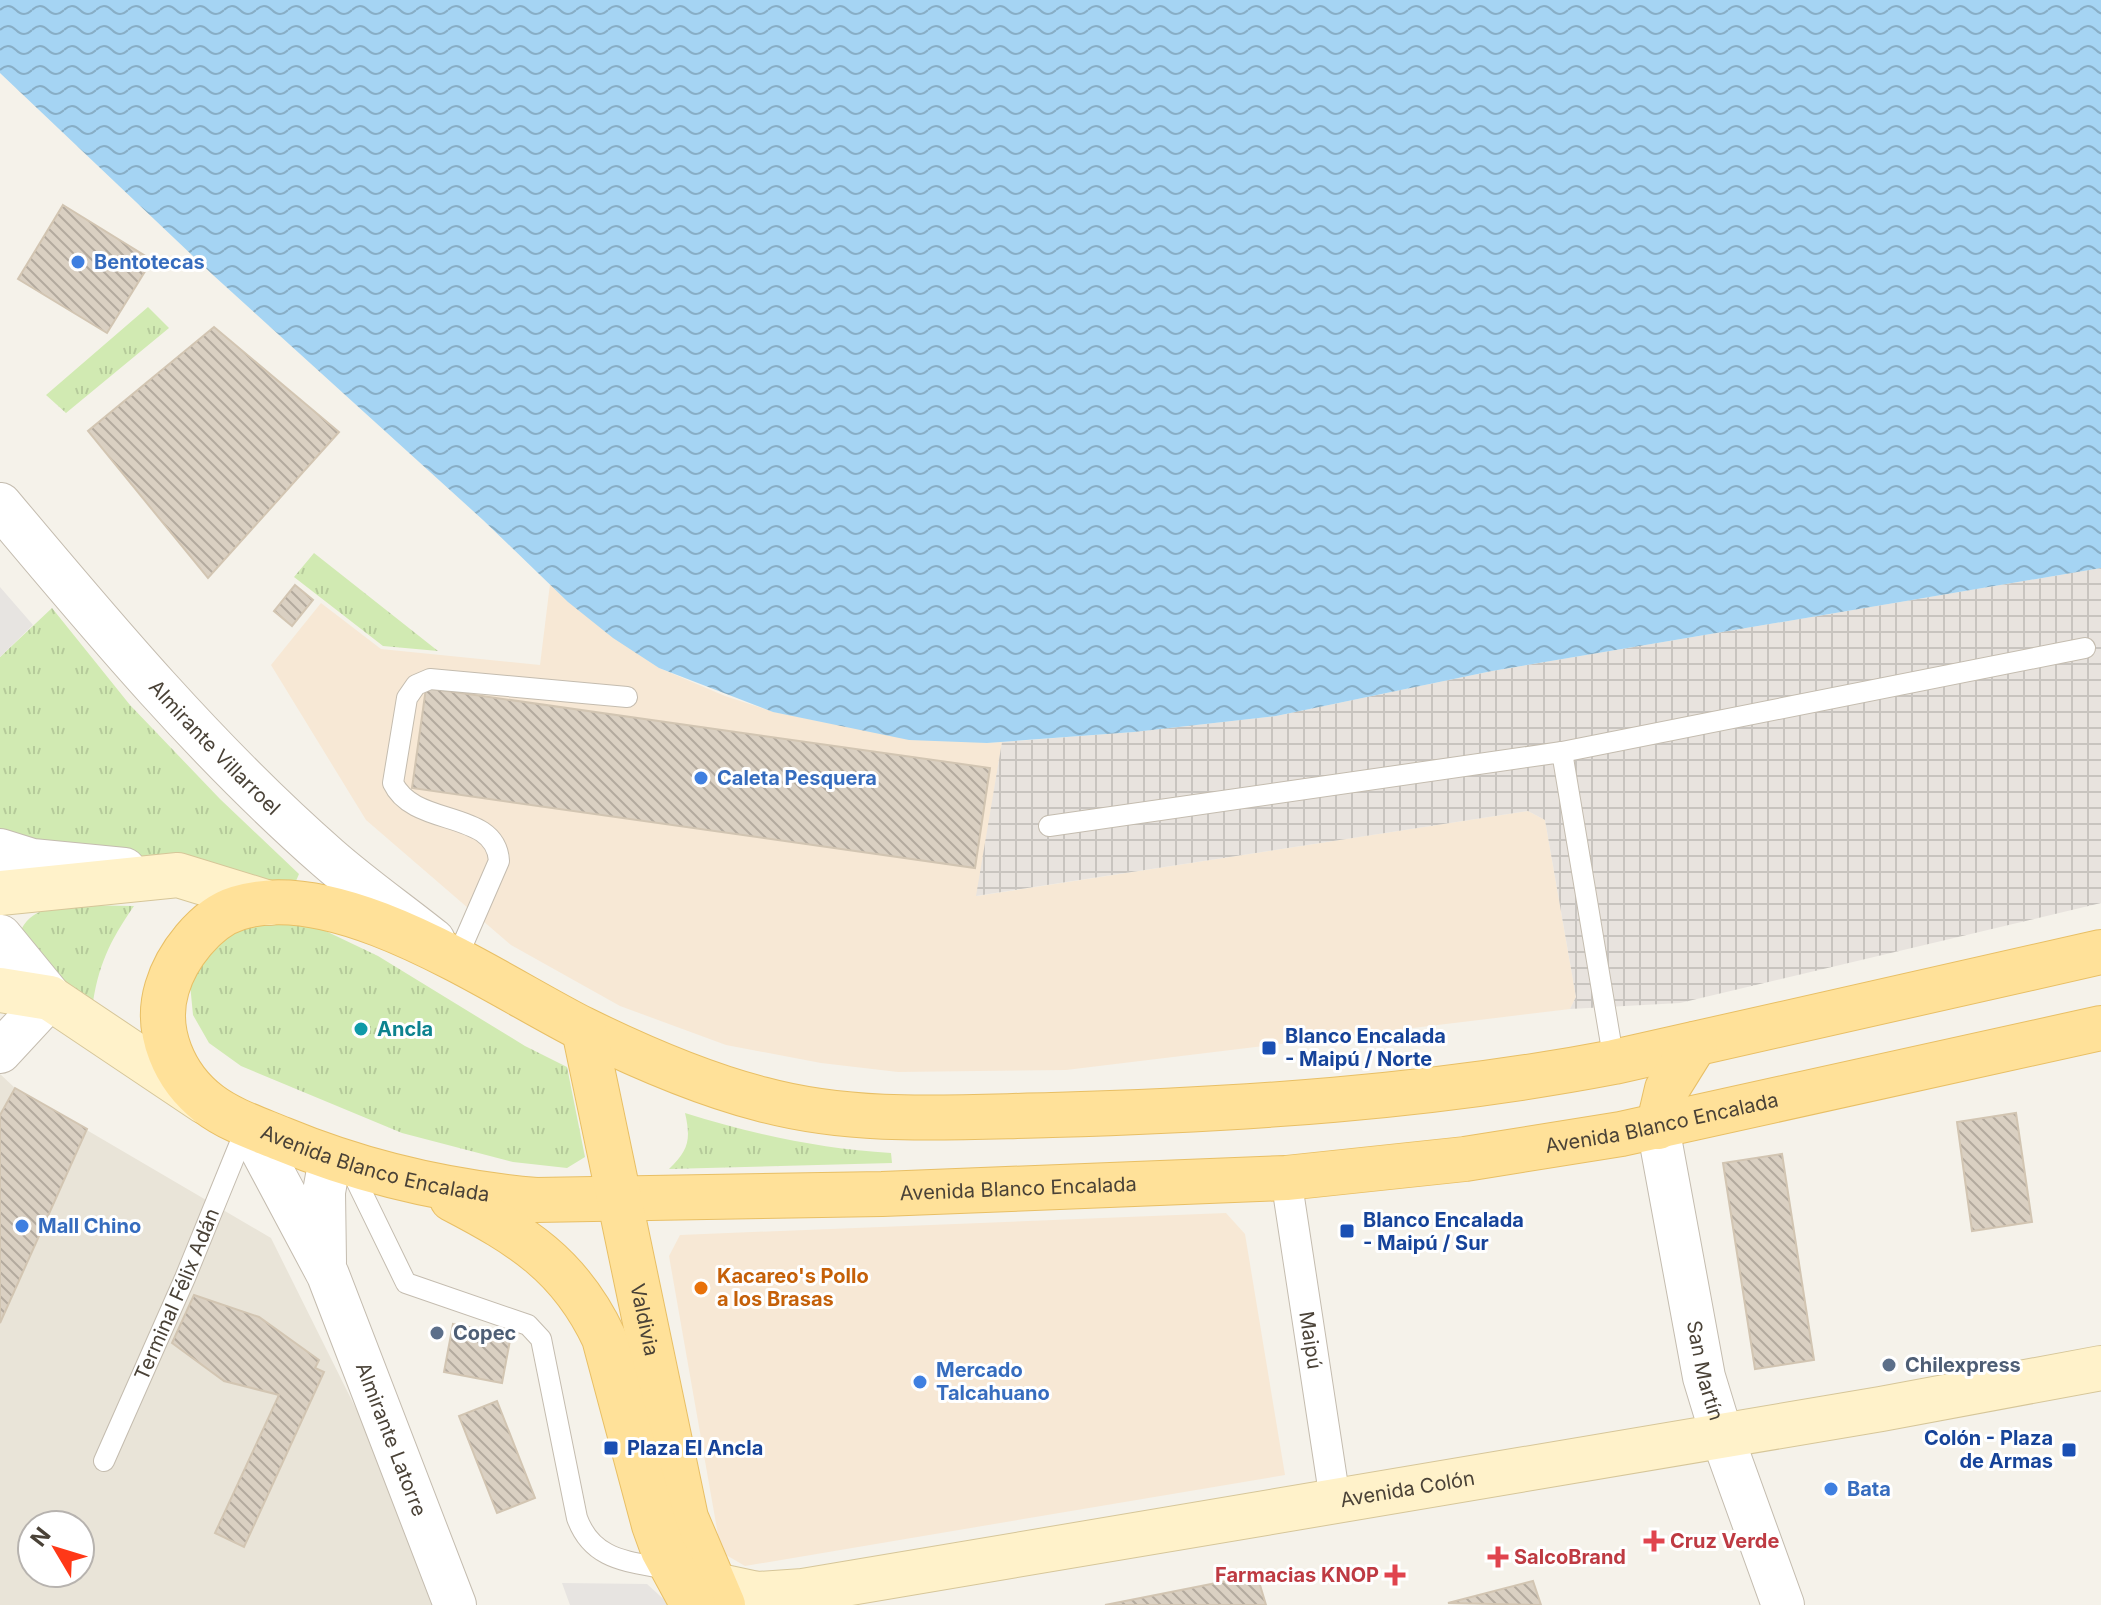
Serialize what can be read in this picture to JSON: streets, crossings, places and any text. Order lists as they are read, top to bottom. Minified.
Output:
{"streets":{"main road":["Avenida Blanco Encalada","Valdivia","Avenida Colón"],"street":["Almirante Villarroel","Maipú","San Martín","Almirante Latorre"],"lane":["Terminal Félix Adán"]},"crossings":[["Avenida Blanco Encalada","Terminal Félix Adán"],["Avenida Blanco Encalada","Valdivia"],["Avenida Blanco Encalada","Maipú"],["Avenida Blanco Encalada","San Martín"],["Avenida Blanco Encalada","Almirante Latorre"],["Terminal Félix Adán","Almirante Latorre"],["Valdivia","Avenida Colón"],["Maipú","Avenida Colón"],["San Martín","Avenida Colón"]],"places":{"other":["Bentotecas","Caleta Pesquera","Ancla","Mall Chino","Kacareo's Pollo a los Brasas","Copec","Chilexpress","Mercado Talcahuano","Bata"],"transit":["Blanco Encalada - Maipú / Norte","Blanco Encalada - Maipú / Sur","Plaza El Ancla","Colón - Plaza de Armas"],"health":["Cruz Verde","SalcoBrand","Farmacias KNOP"]},"north":"top left"}
